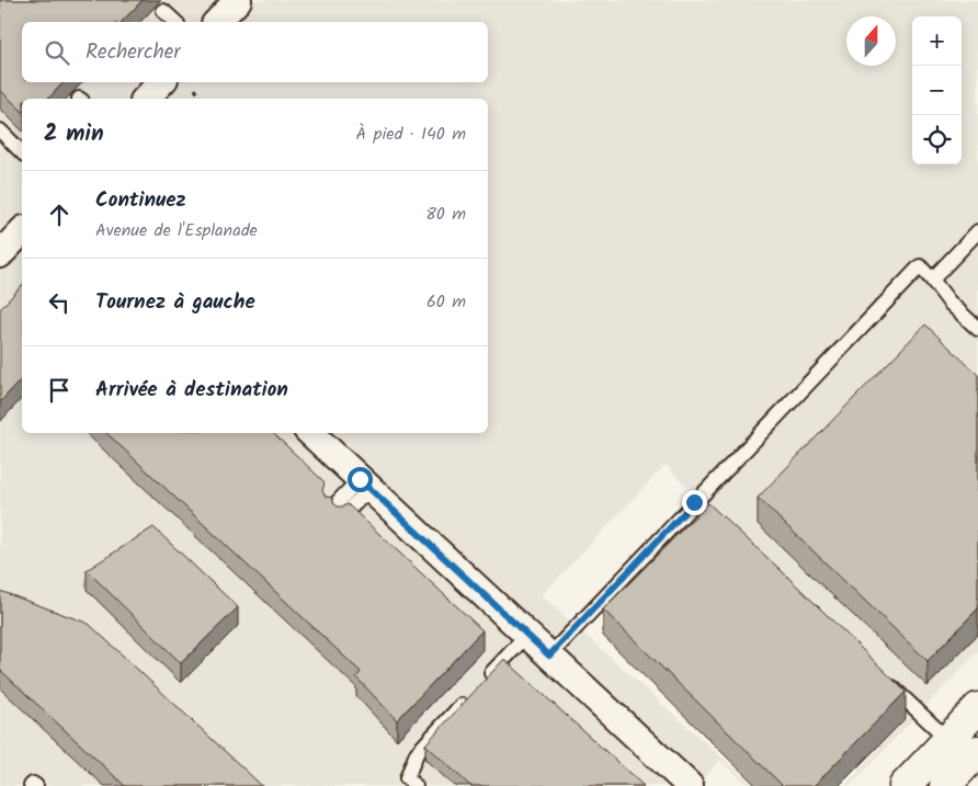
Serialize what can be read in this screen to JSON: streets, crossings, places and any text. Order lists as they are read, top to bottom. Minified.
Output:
{"north":"top","page":{"map_buttons":["+","−"],"search":"Rechercher","heading":["2 min","À pied · 140 m"],"list":[["Continuez","Avenue de l'Esplanade","80 m"],["Tournez à gauche","60 m"],"Arrivée à destination"]}}
